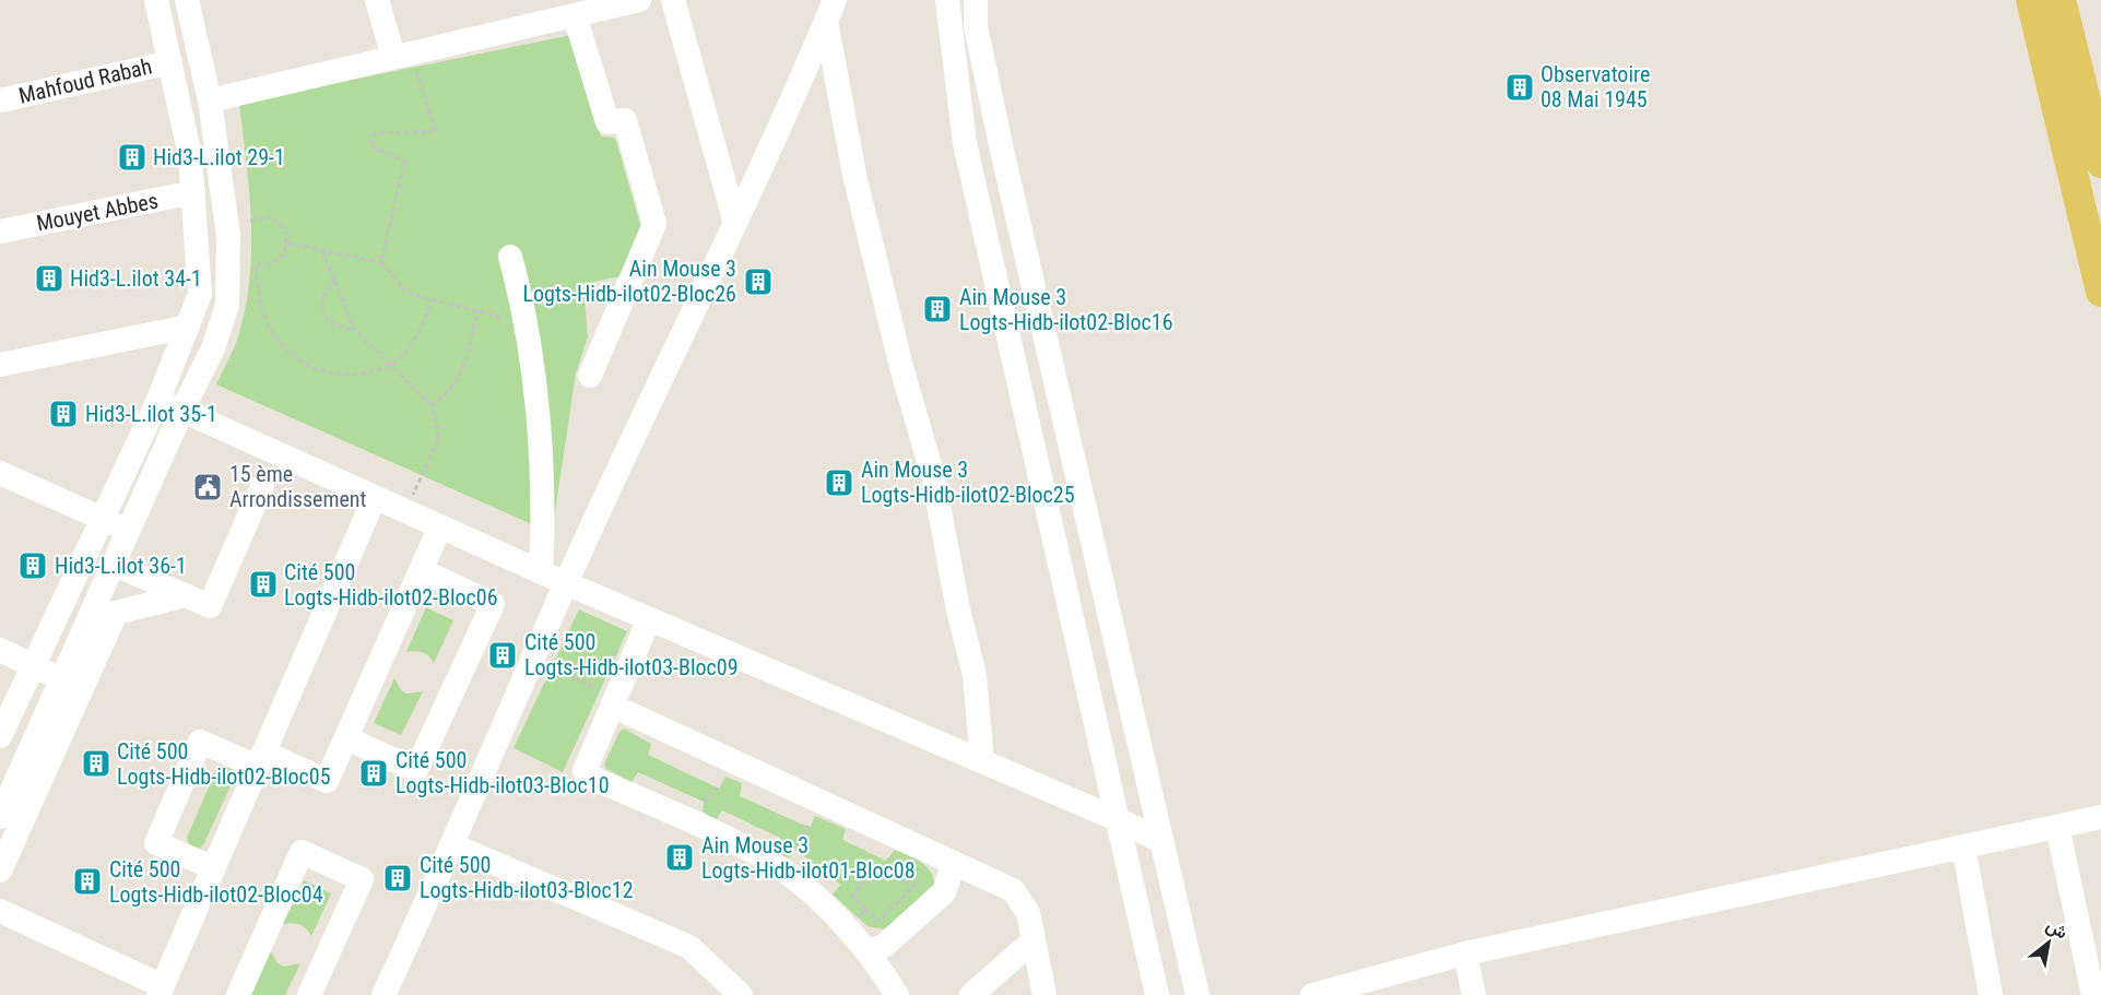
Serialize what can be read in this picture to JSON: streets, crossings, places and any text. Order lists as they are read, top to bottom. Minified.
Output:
{"streets":{"street":["Mahfoud Rabah","Mouyet Abbes"]},"places":{"building":["Observatoire 08 Mai 1945","Hid3-L.ilot 29-1","Hid3-L.ilot 34-1","Ain Mouse 3 Logts-Hidb-ilot02-Bloc26","Ain Mouse 3 Logts-Hidb-ilot02-Bloc16","Hid3-L.ilot 35-1","Ain Mouse 3 Logts-Hidb-ilot02-Bloc25","Hid3-L.ilot 36-1","Cité 500 Logts-Hidb-ilot02-Bloc06","Cité 500 Logts-Hidb-ilot03-Bloc09","Cité 500 Logts-Hidb-ilot02-Bloc05","Cité 500 Logts-Hidb-ilot03-Bloc10","Ain Mouse 3 Logts-Hidb-ilot01-Bloc08","Cité 500 Logts-Hidb-ilot03-Bloc12","Cité 500 Logts-Hidb-ilot02-Bloc04"],"public building":["15 ème Arrondissement"]},"north":"top right"}
